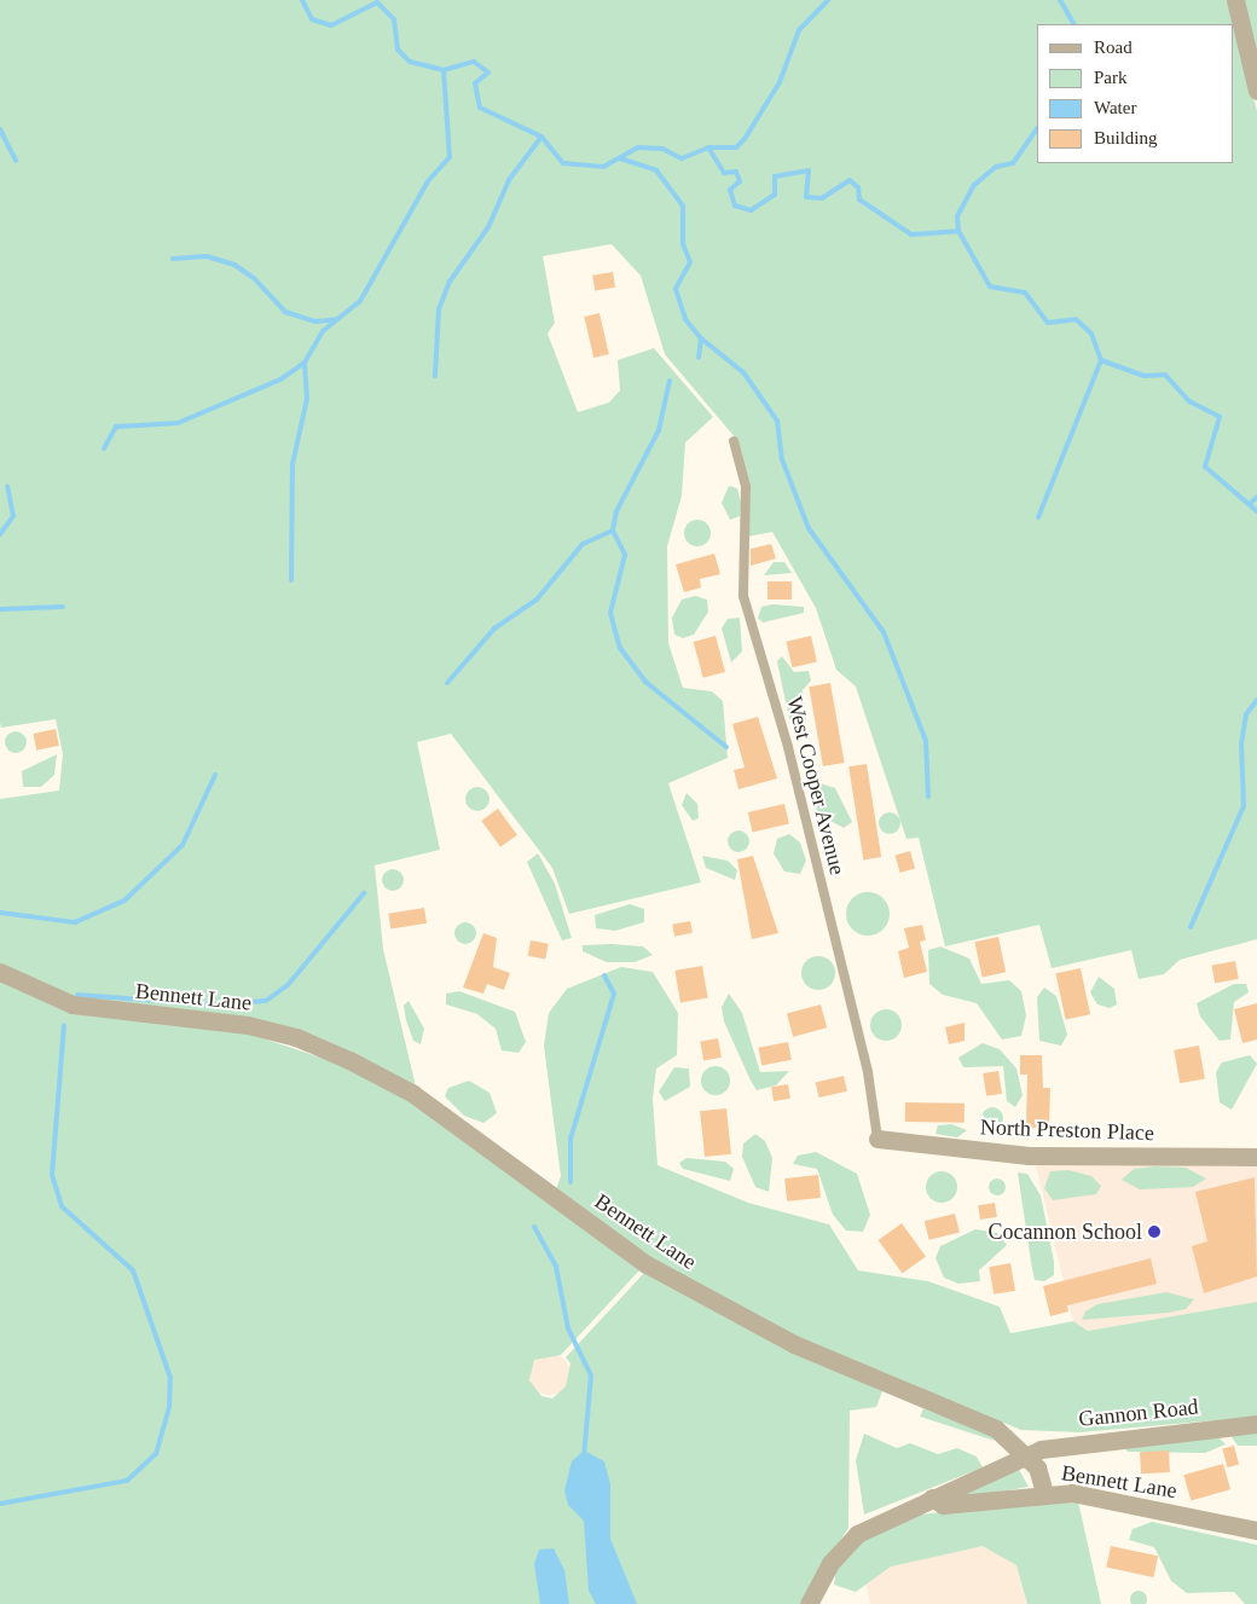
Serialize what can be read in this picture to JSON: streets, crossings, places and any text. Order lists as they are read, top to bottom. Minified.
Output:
{"streets":{"street":["Bennett Lane","North Preston Place","Gannon Road"],"lane":["West Cooper Avenue"]},"crossings":[["West Cooper Avenue","North Preston Place"],["Bennett Lane","Gannon Road"]],"places":["Cocannon School"],"legend":["Road","Park","Water","Building"]}
